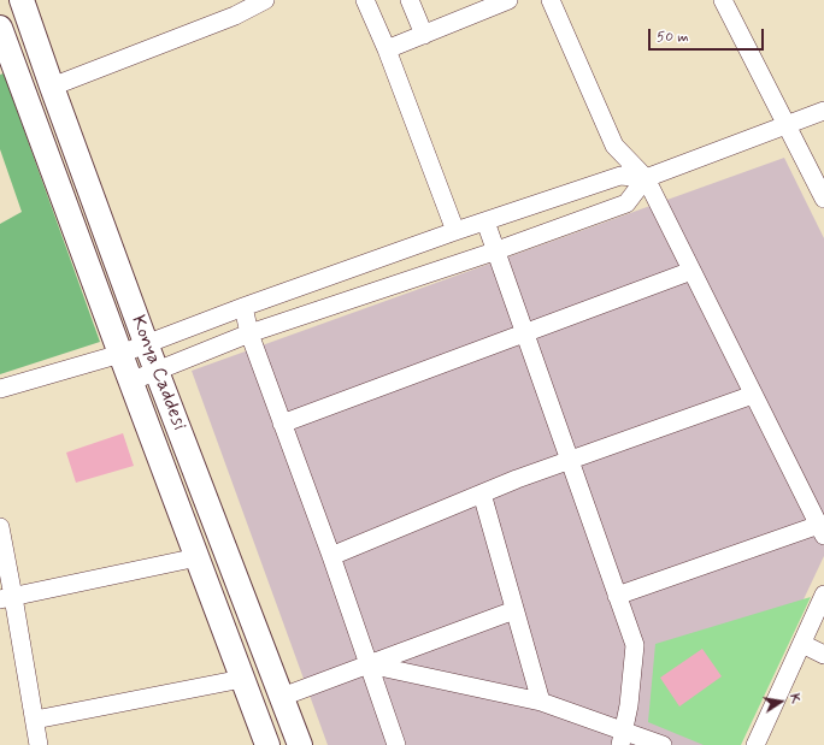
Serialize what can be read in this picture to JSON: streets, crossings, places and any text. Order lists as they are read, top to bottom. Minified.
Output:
{"streets":{"main road":["Konya Caddesi"]},"scale_bar":"50 m","north":"right"}
